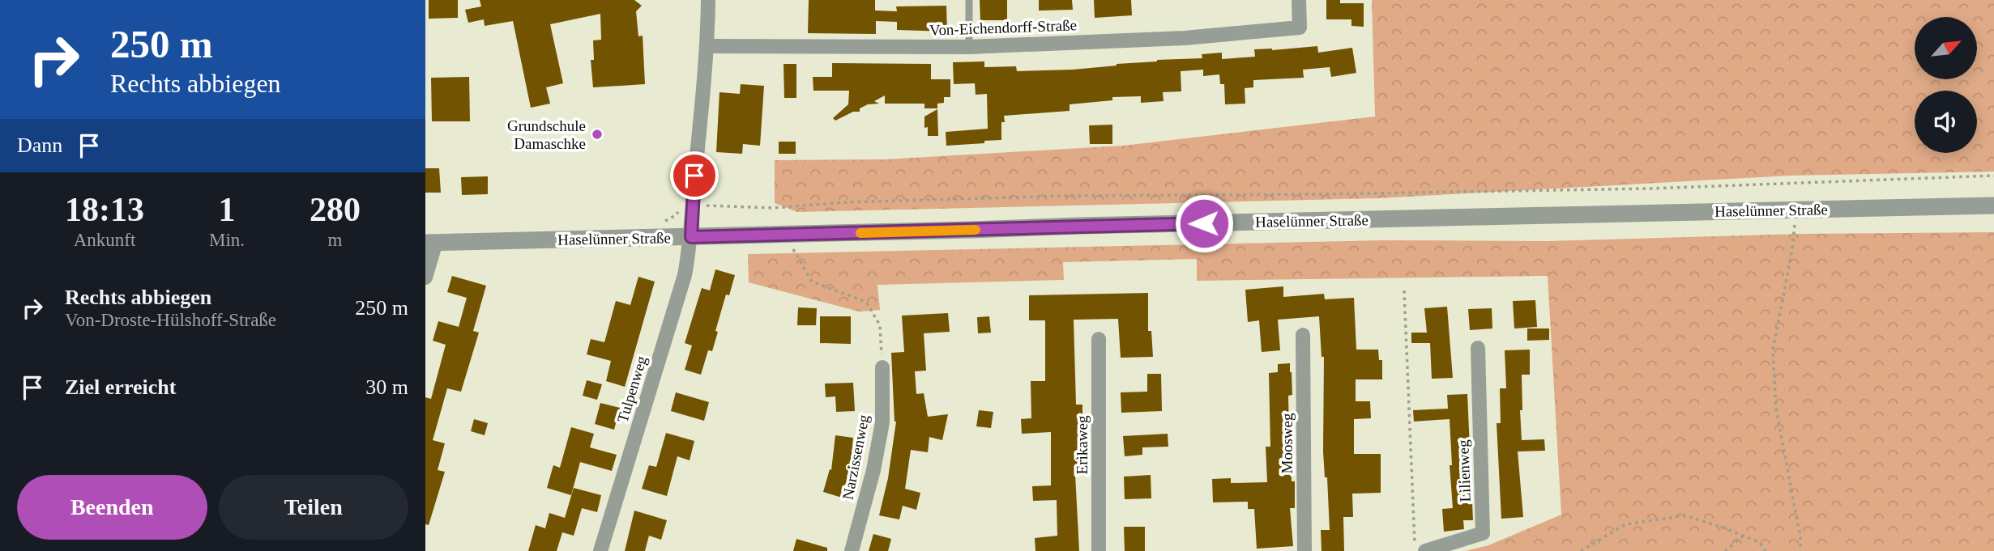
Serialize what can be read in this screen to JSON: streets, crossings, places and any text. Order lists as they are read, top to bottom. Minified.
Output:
{"streets":{"street":["Von-Eichendorff-Straße","Haselünner Straße","Tulpenweg","Moosweg","Erikaweg","Narzissenweg","Lilienweg"]},"crossings":[["Von-Eichendorff-Straße","Tulpenweg"],["Haselünner Straße","Tulpenweg"]],"places":["Grundschule Damaschke"],"north":"top right","page":{"turn":["250 m","Rechts abbiegen"],"then":"Dann","eta":["18:13","Ankunft","1","Min.","280","m"],"list":[{"name":"Rechts abbiegen","note":"Von-Droste-Hülshoff-Straße","value":"250 m"},{"name":"Ziel erreicht","value":"30 m"}],"buttons":["Beenden","Teilen"]}}
